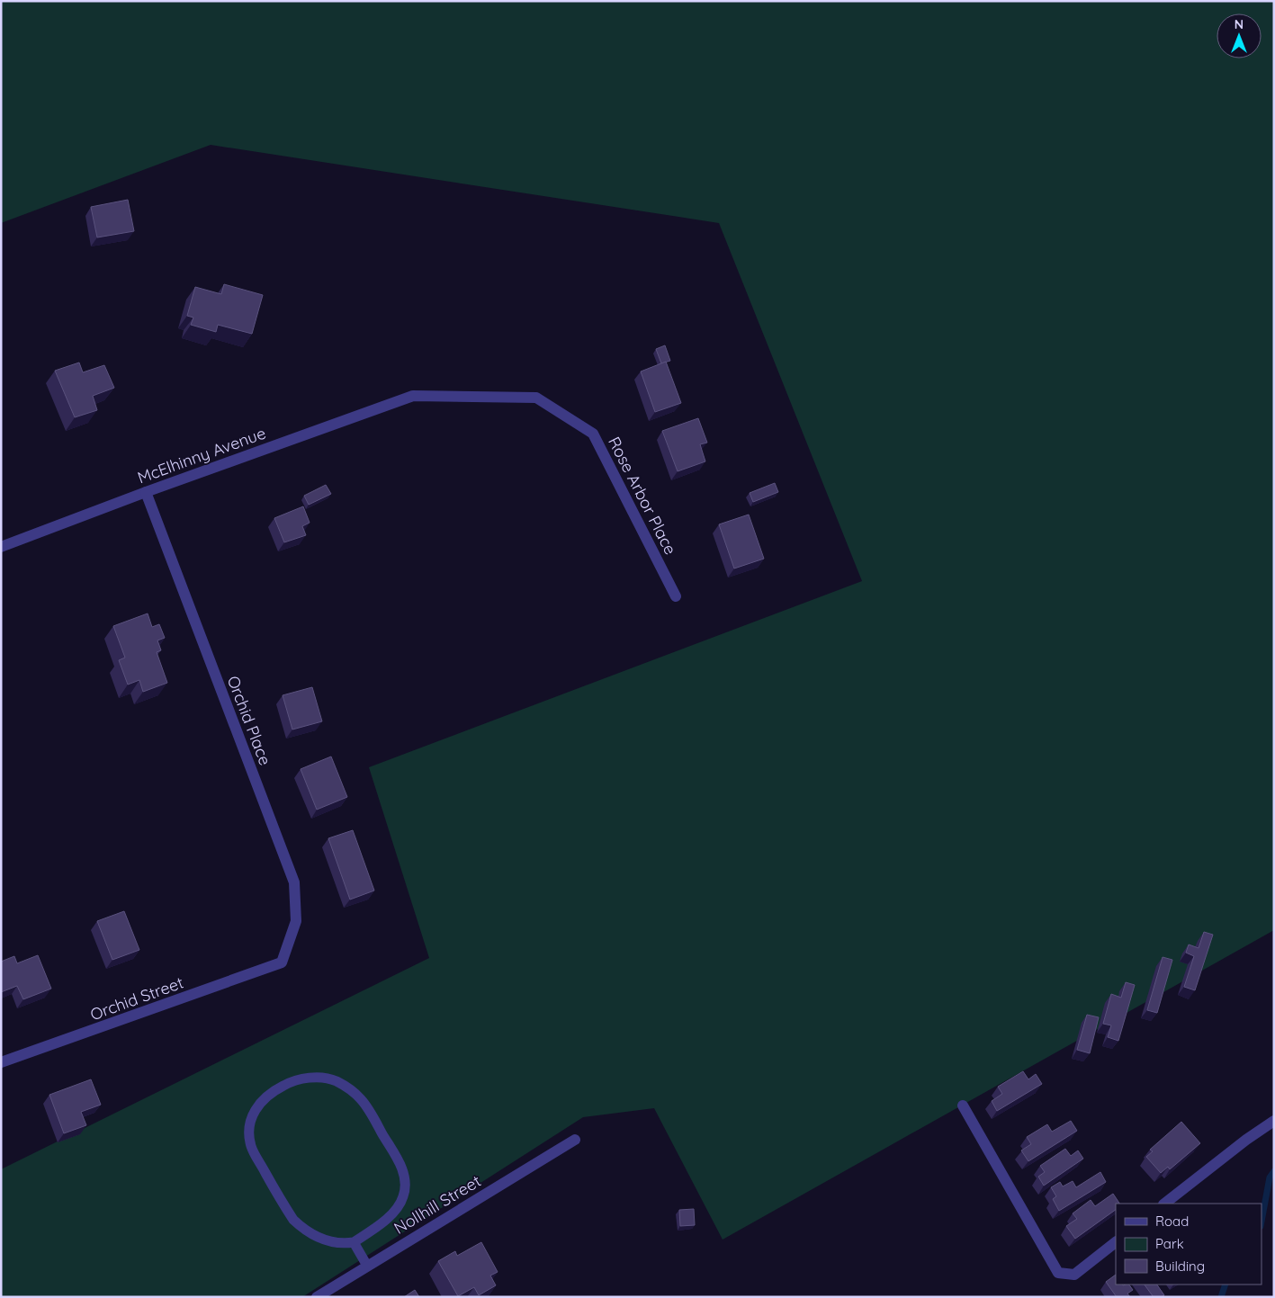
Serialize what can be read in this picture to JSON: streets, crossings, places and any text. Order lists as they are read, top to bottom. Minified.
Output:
{"streets":{"street":["McElhinny Avenue","Rose Arbor Place","Orchid Place","Orchid Street","Nollhill Street"]},"crossings":[["McElhinny Avenue","Rose Arbor Place"],["McElhinny Avenue","Orchid Place"],["Orchid Place","Orchid Street"]],"legend":["Road","Park","Building"],"north":"top"}
